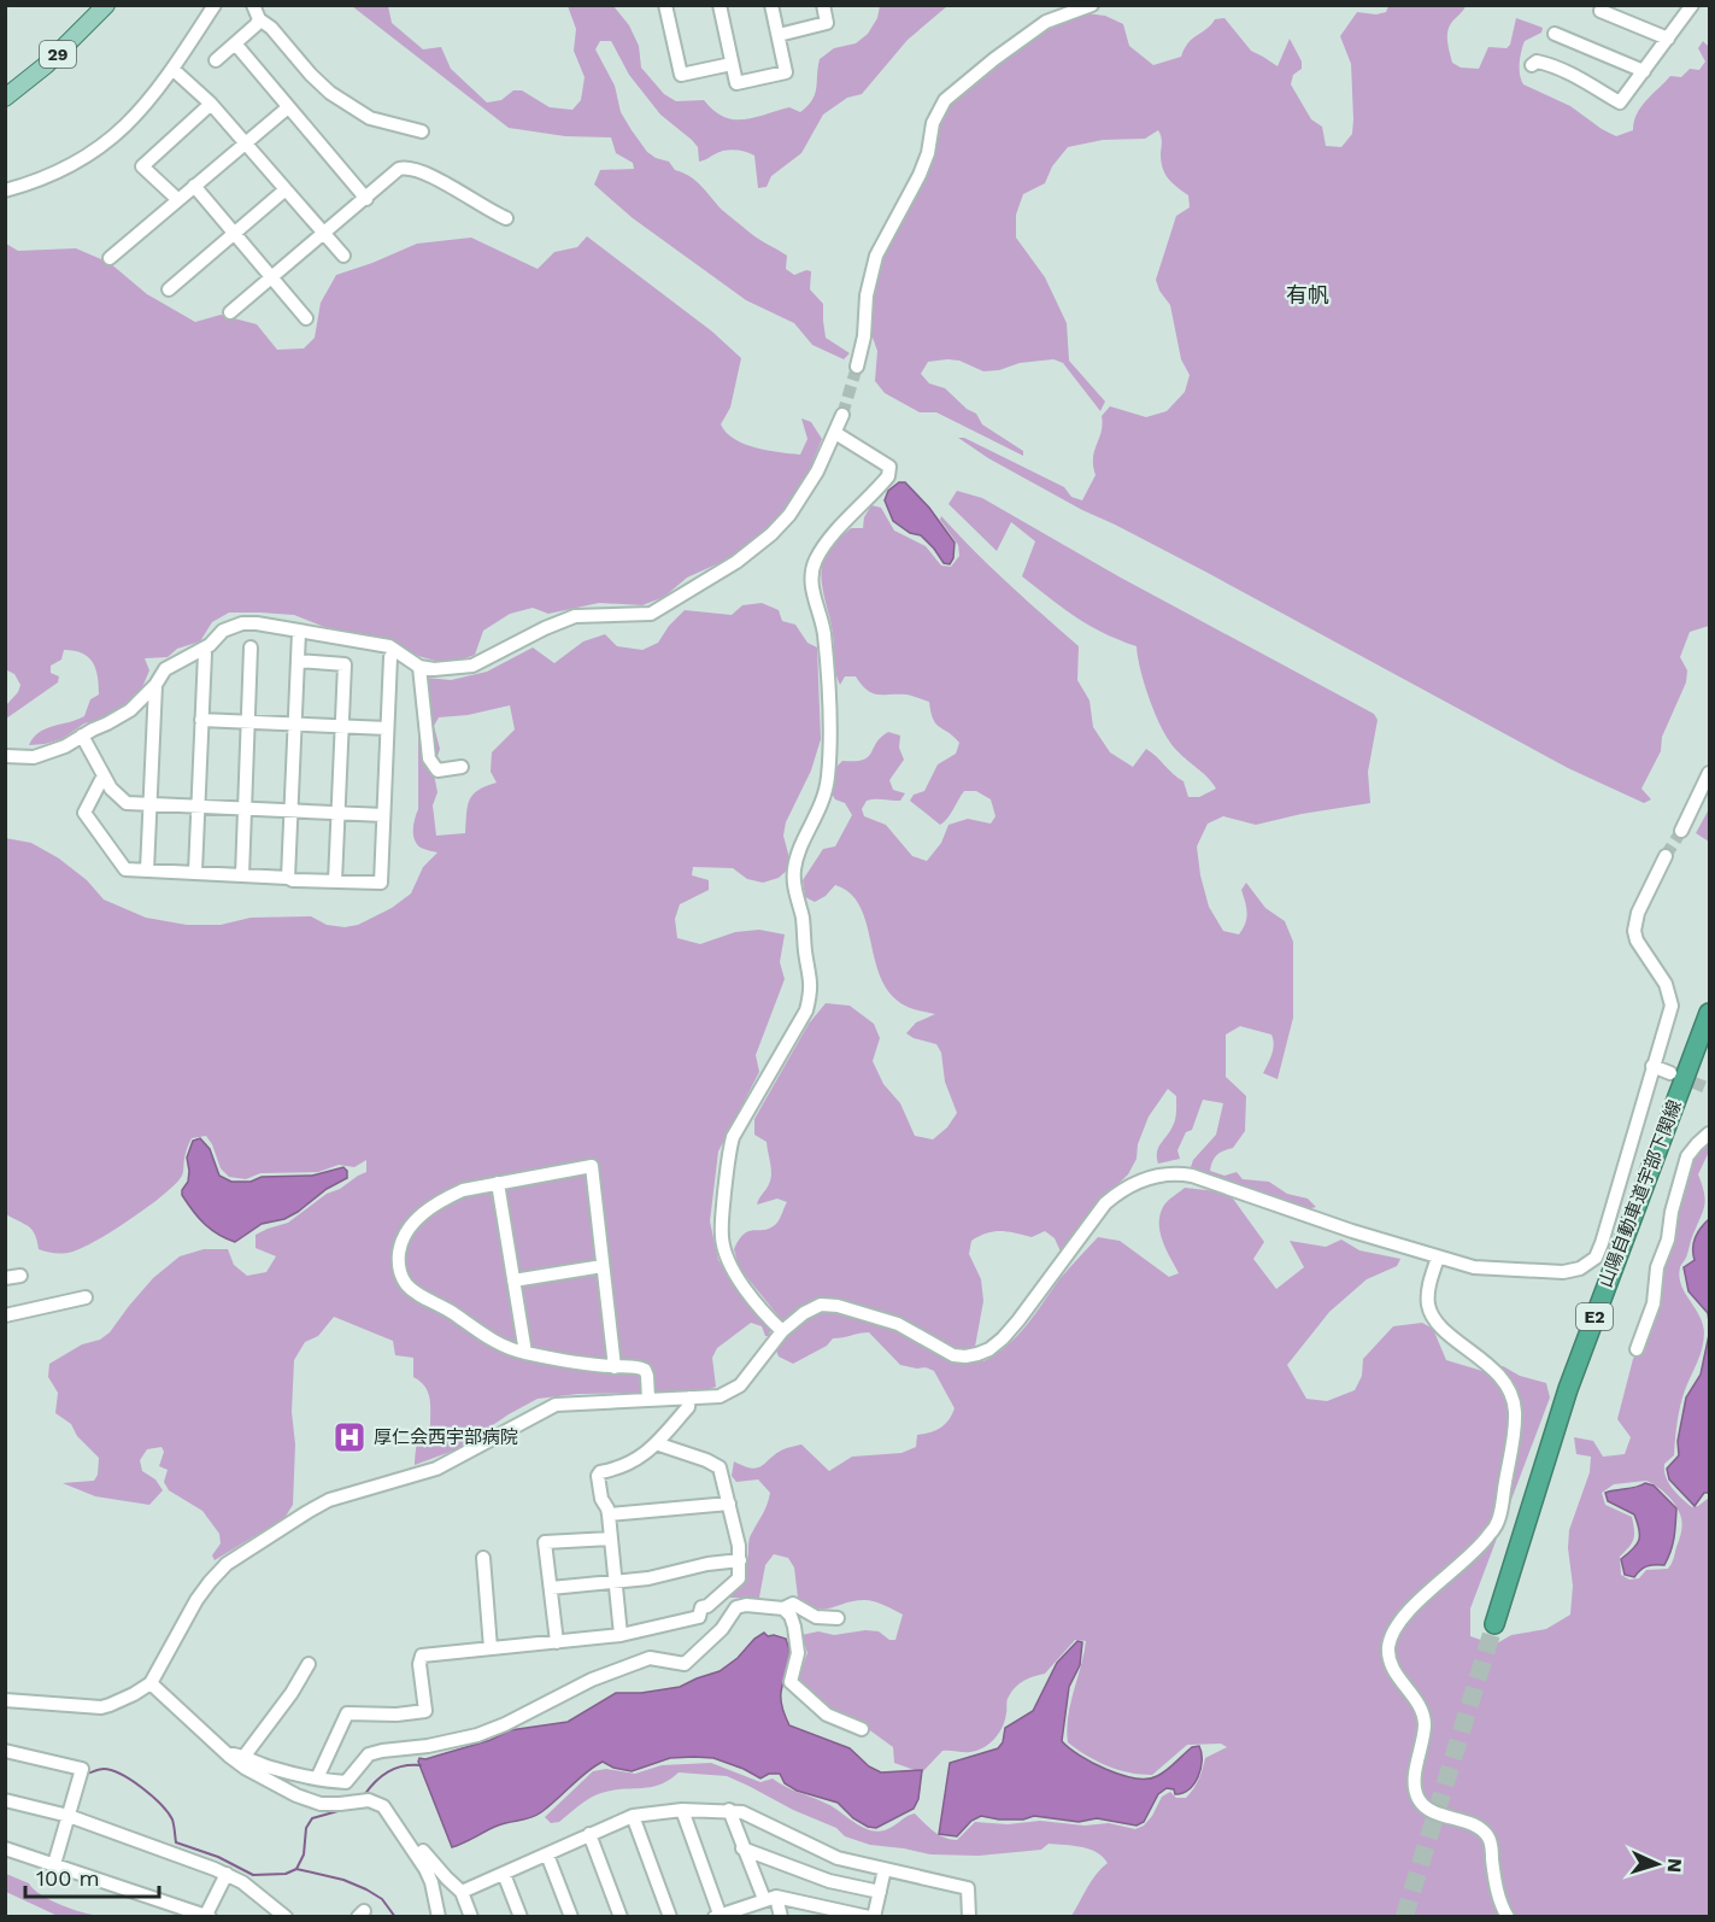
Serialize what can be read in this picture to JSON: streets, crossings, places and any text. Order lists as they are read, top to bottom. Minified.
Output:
{"streets":{"highway":["山陽自動車道宇部下関線","E2"],"main road":["29"]},"districts":["有帆"],"places":{"hospital":["厚仁会西宇部病院"]},"scale_bar":"100 m","north":"right"}
